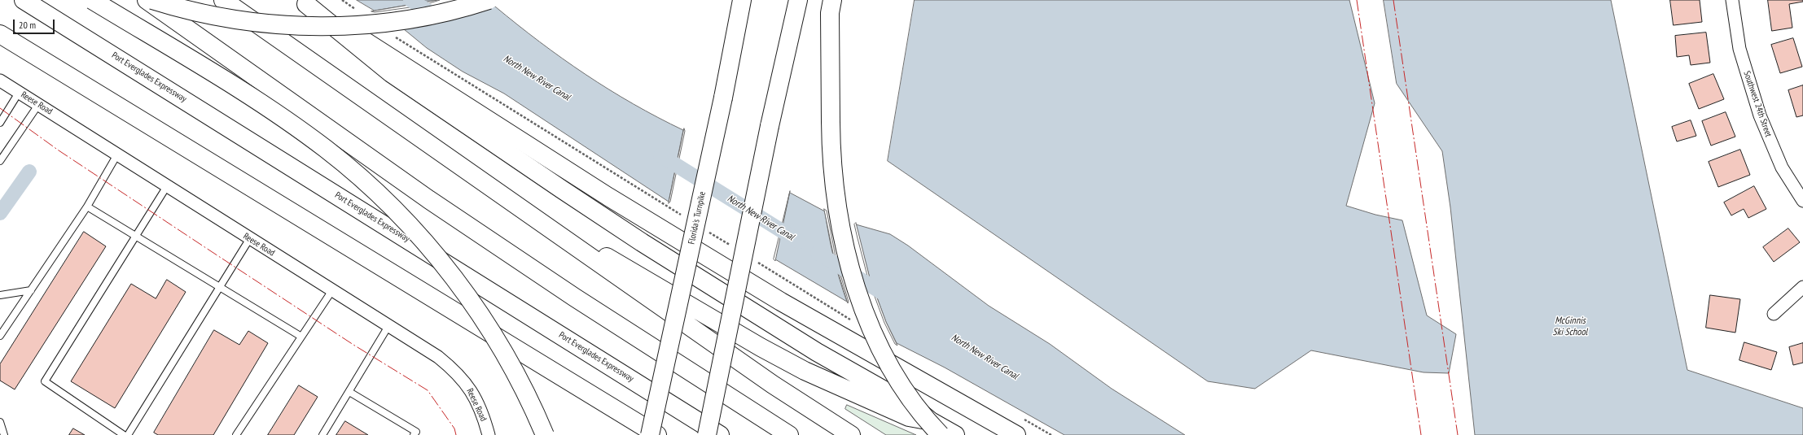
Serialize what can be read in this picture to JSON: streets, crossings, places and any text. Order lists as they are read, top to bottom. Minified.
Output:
{"streets":{"main road":["Port Everglades Expressway","Florida's Turnpike"],"street":["Reese Road","Southwest 24th Street"]},"water":["North New River Canal","McGinnis Ski School"],"scale_bar":"20 m"}
